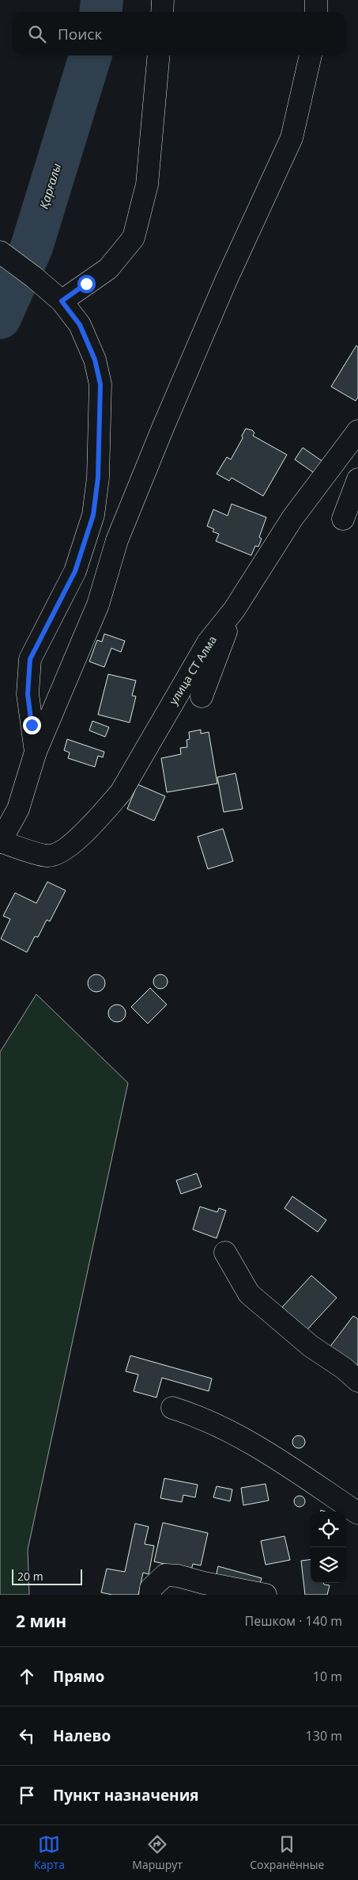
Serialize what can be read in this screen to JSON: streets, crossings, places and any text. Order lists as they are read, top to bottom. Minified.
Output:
{"streets":{"street":["улица СТ Алма"]},"water":["Қарғалы"],"scale_bar":"20 m","page":{"search":"Поиск","scale":"20 m","heading":["2 мин","Пешком · 140 m"],"list":[["Прямо","10 m"],["Налево","130 m"],"Пункт назначения"],"nav":["Карта","Маршрут","Сохранённые"]}}
